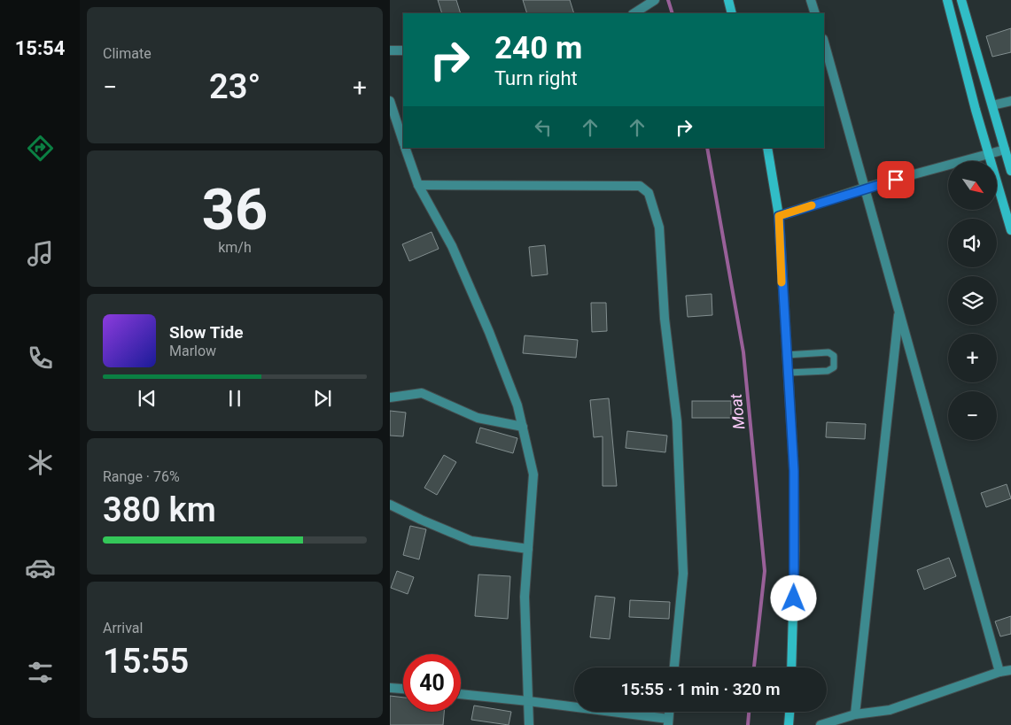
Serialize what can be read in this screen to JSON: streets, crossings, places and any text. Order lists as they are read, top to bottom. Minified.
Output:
{"water":["Moat"],"north":"bottom right","page":{"tabs":"15:54","tile":["Climate",["36","km/h"],["Range · 76%","380 km"],["Arrival","15:55"]],"turn":["240 m","Turn right"],"heat":["−","23°","+"],"map_buttons":["+","−"],"song":["Slow Tide","Marlow"],"limit":"40","trip":"15:55 · 1 min · 320 m"}}
